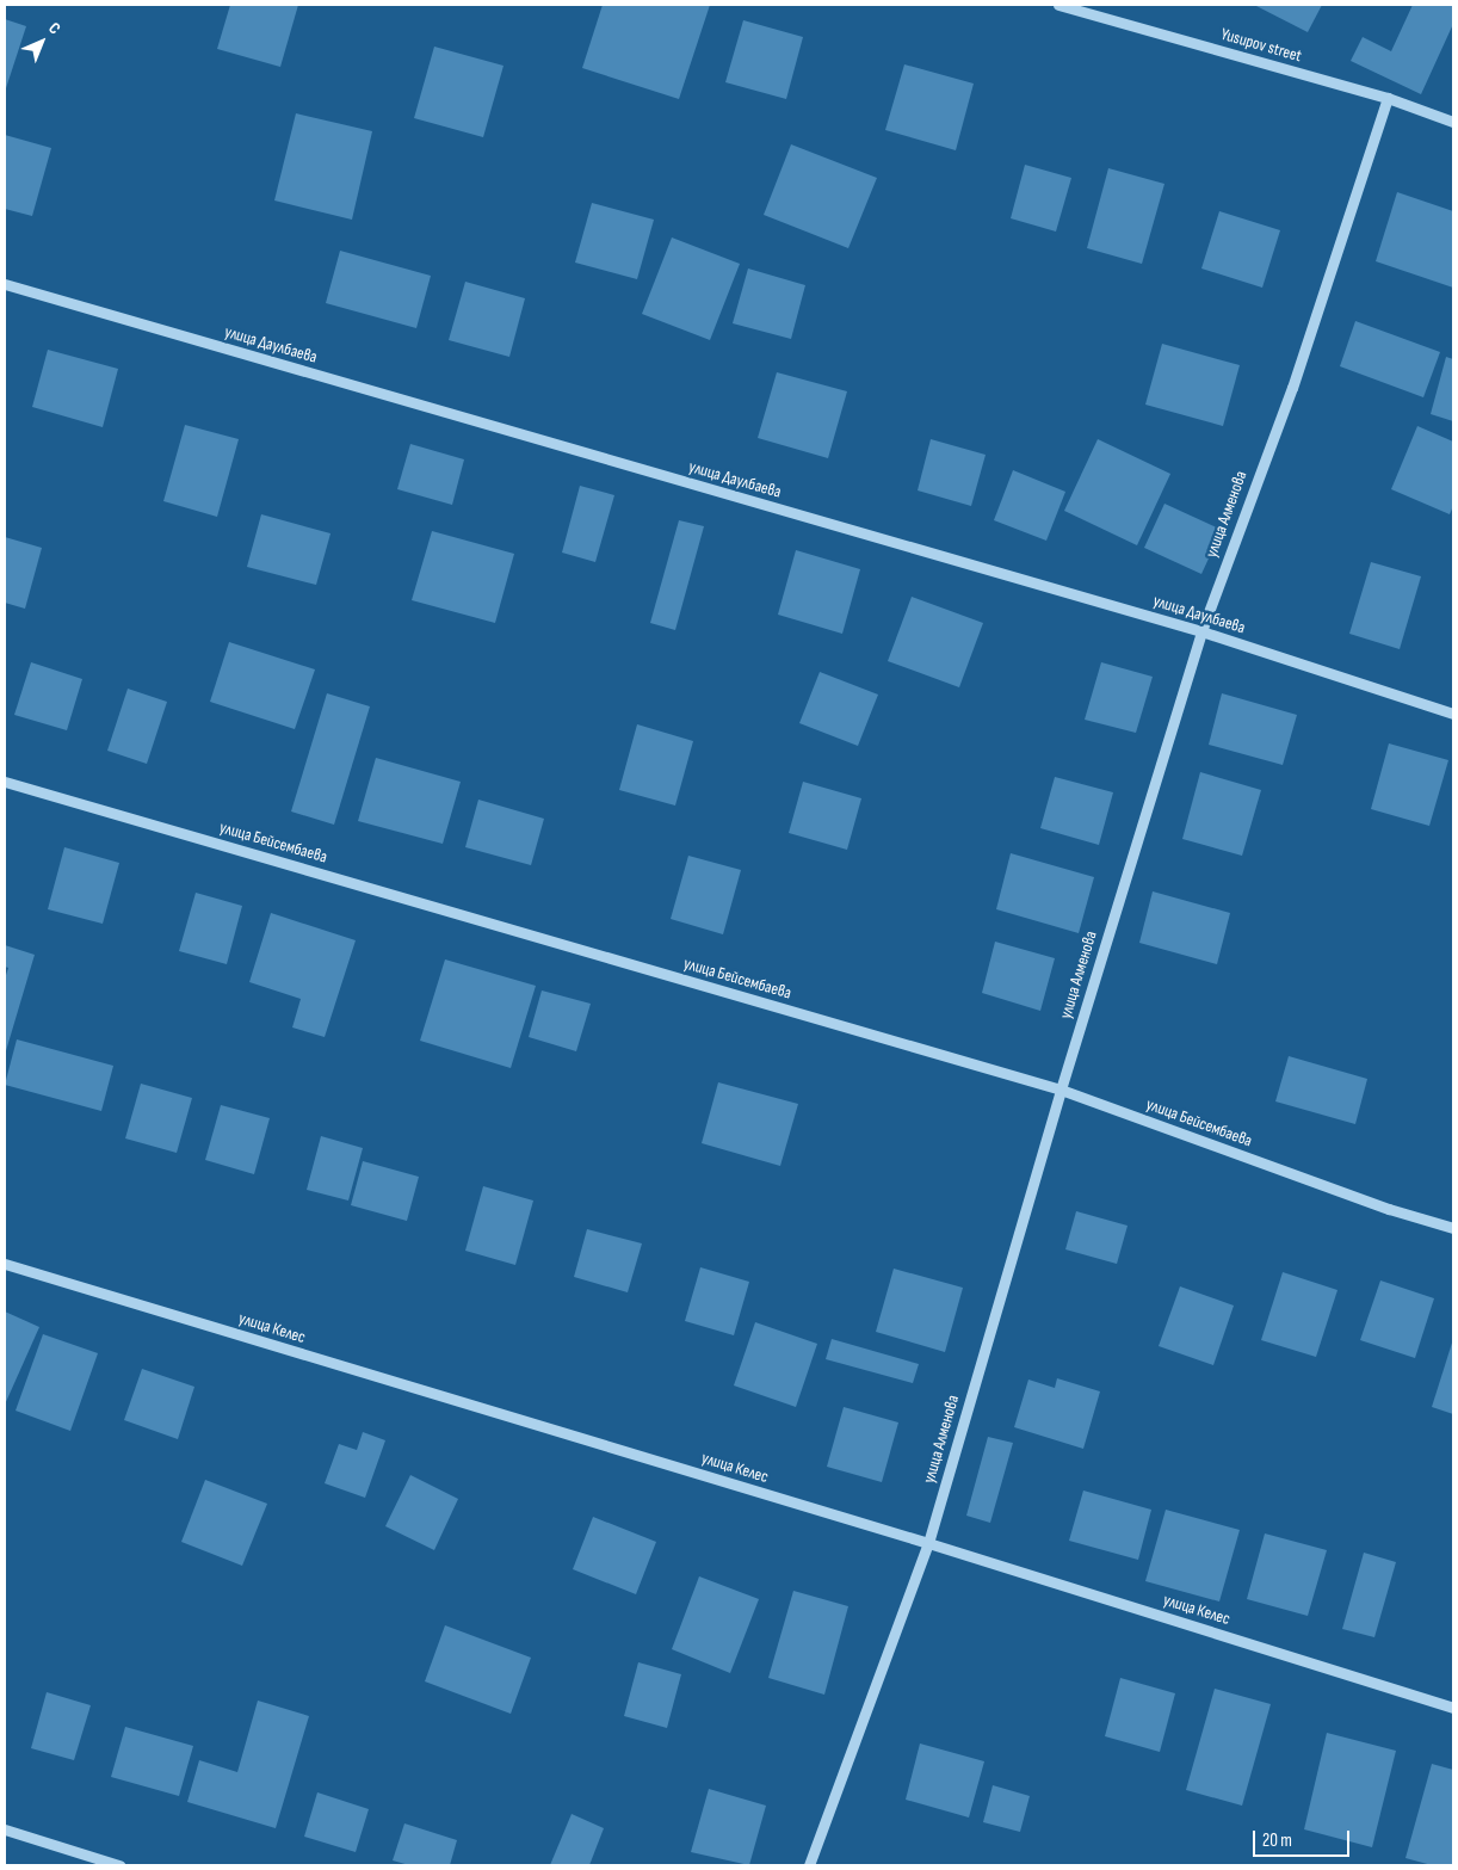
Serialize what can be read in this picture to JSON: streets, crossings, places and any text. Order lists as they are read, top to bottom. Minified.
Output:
{"streets":{"street":["Yusupov street","улица Даулбаева","улица Алменова","улица Бейсембаева","улица Келес"]},"crossings":[["Yusupov street","улица Алменова"],["улица Даулбаева","улица Алменова"],["улица Алменова","улица Бейсембаева"],["улица Алменова","улица Келес"]],"scale_bar":"20 m","north":"top right"}
